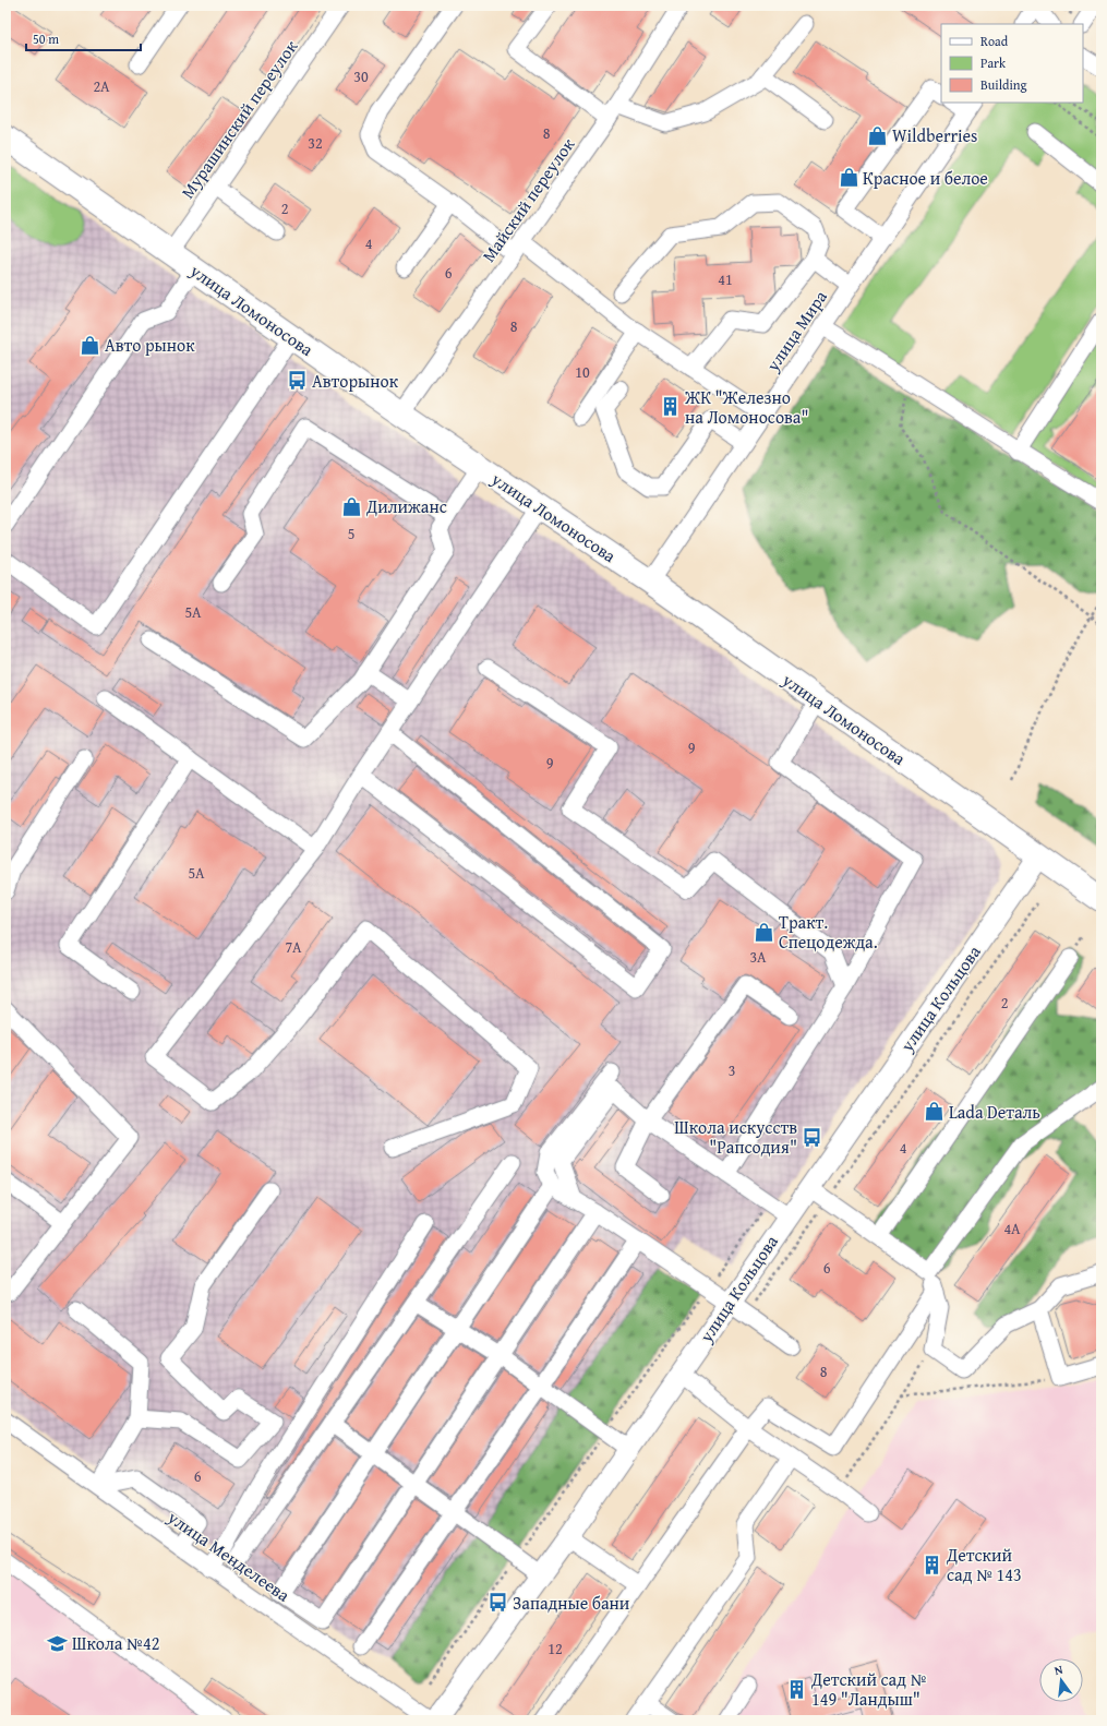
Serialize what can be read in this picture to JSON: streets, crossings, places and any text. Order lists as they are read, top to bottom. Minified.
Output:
{"streets":{"highway":["улица Ломоносова"],"main road":["улица Кольцова"],"street":["Мурашинский переулок","Майский переулок","улица Мира","улица Менделеева"]},"crossings":[["Мурашинский переулок","улица Ломоносова"],["Майский переулок","улица Ломоносова"],["улица Ломоносова","улица Мира"],["улица Ломоносова","улица Кольцова"]],"places":{"shop":["Wildberries","Красное и белое","Авто рынок","Дилижанс","Тракт. Спецодежда.","Lada Dеталь"],"bus stop":["Авторынок","Школа искусств \"Рапсодия\"","Западные бани"],"building":["ЖК \"Железно на Ломоносова\"","Детский сад № 143","Детский сад № 149 \"Ландыш\""],"school or university":["Школа №42"]},"house_numbers":["30","2А","8","32","2","4","6","41","8","10","5","5А","9","9","5А","7А","3А","2","3","4","4А","6","8","6","12"],"legend":["Road","Park","Building"],"scale_bar":"50 m","north":"top"}
